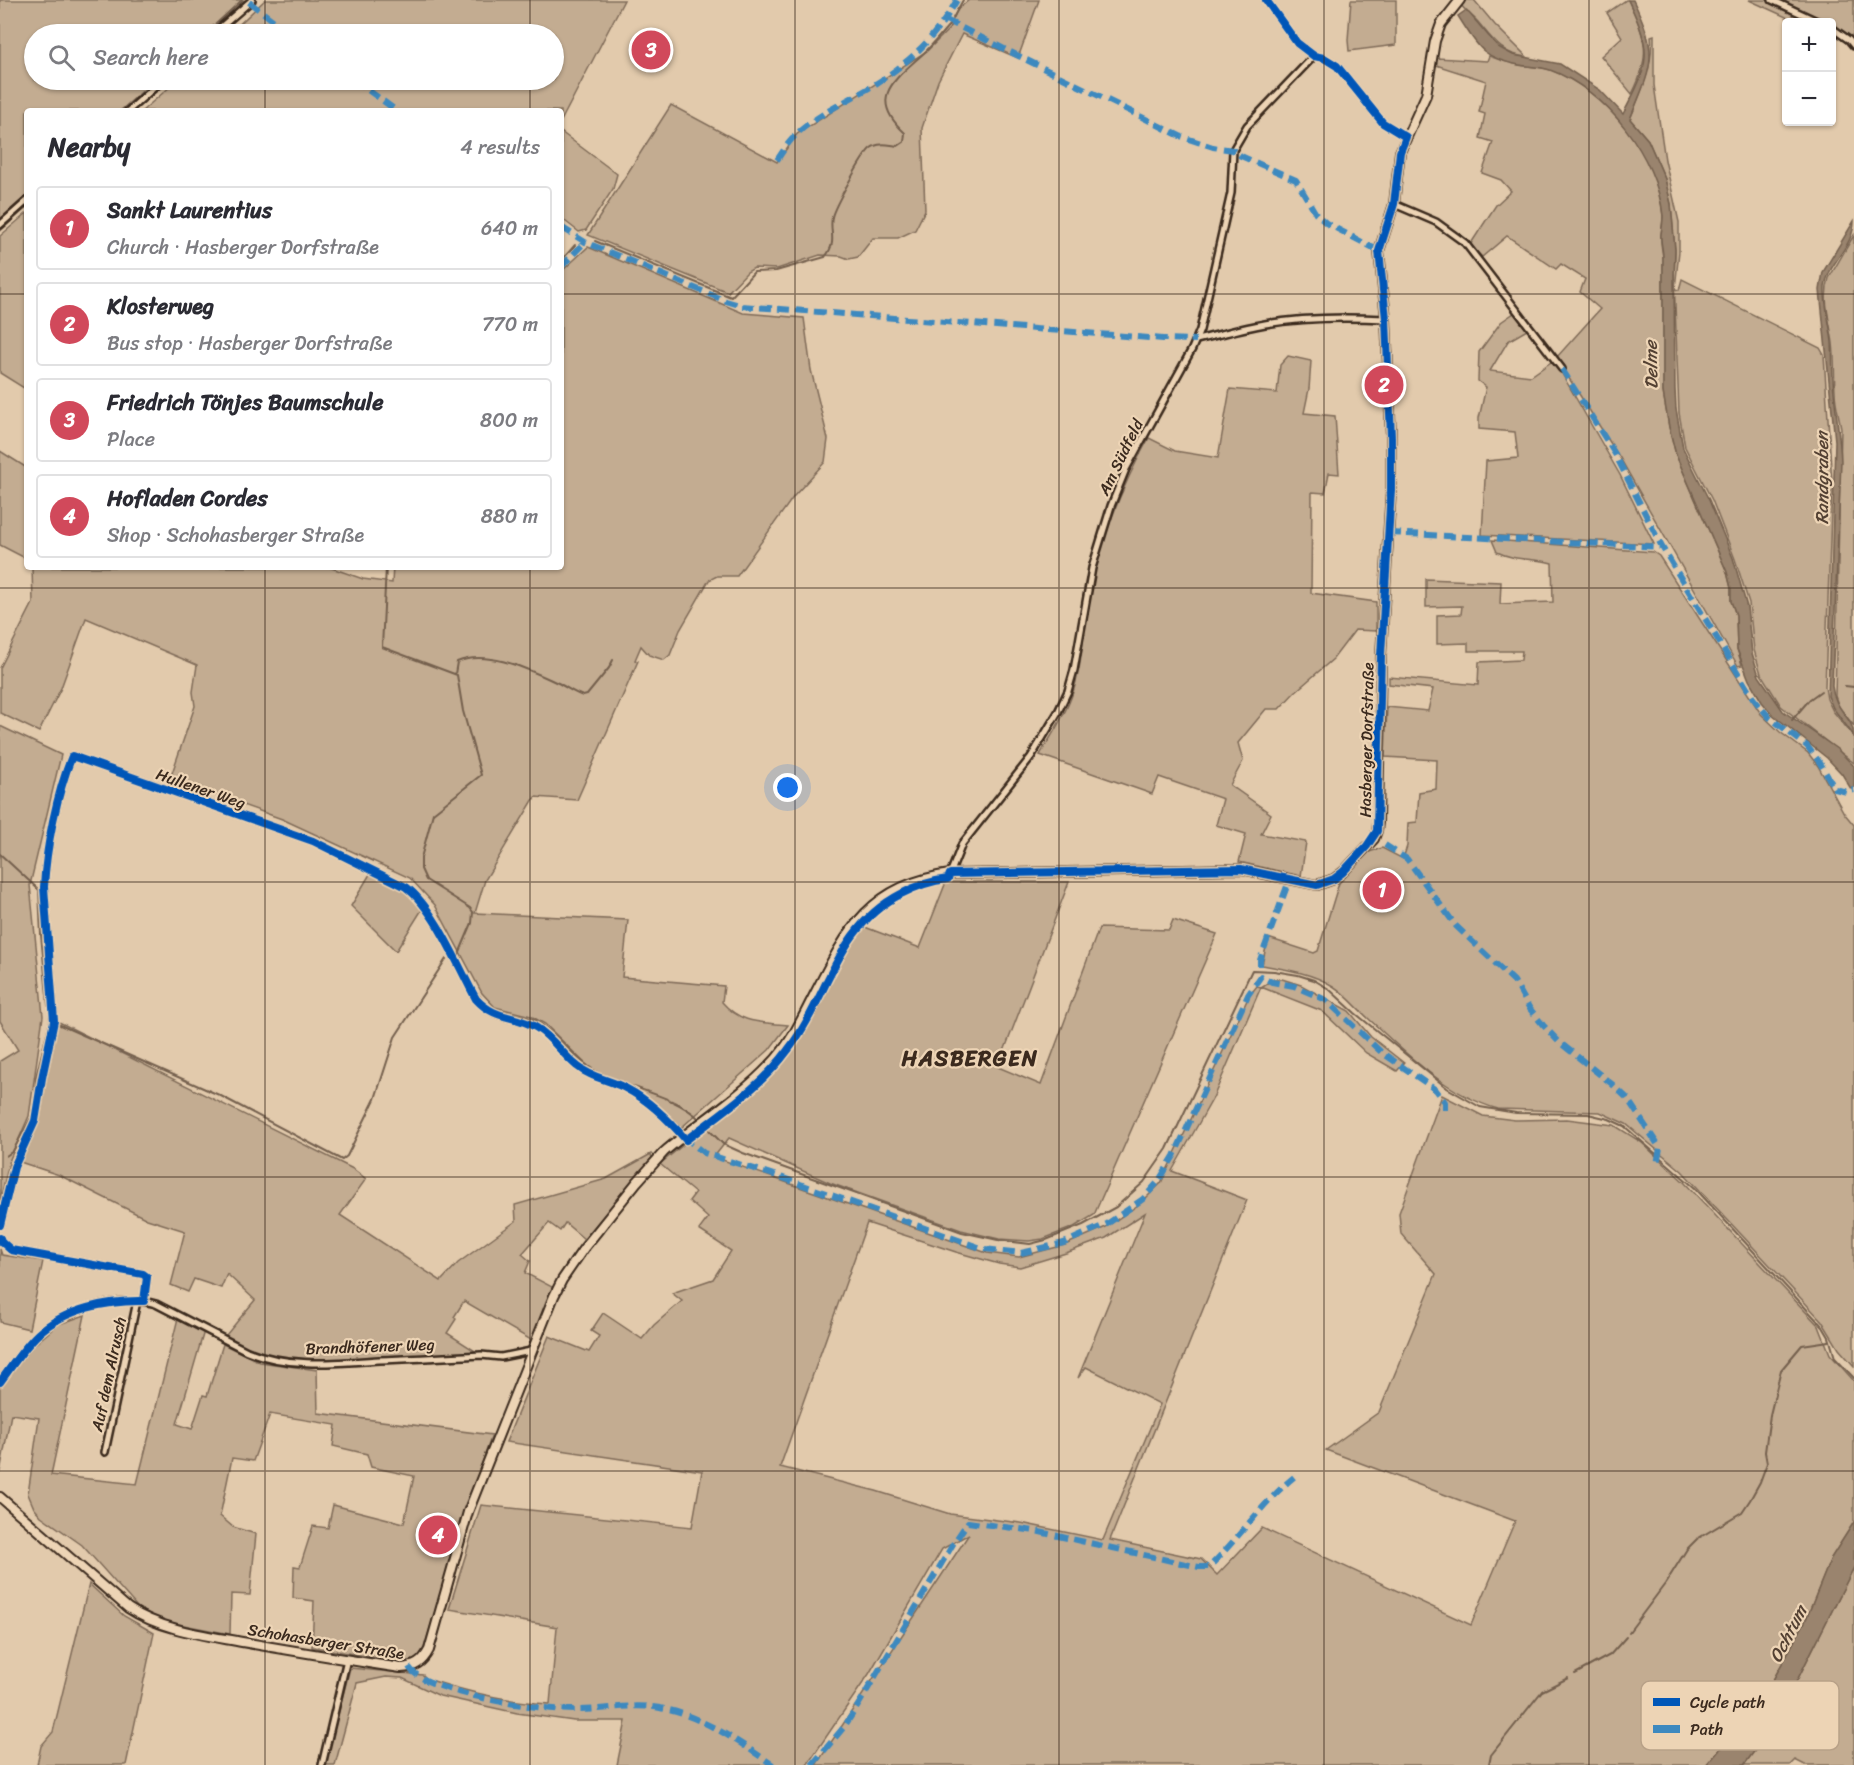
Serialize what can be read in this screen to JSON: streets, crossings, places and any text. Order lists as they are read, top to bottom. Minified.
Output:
{"streets":{"street":["Am Südfeld","Hasberger Dorfstraße","Hullener Weg","Brandhöfener Weg","Auf dem Alrusch","Schohasberger Straße"]},"crossings":[["Am Südfeld","Hasberger Dorfstraße"],["Hasberger Dorfstraße","Hullener Weg"],["Hasberger Dorfstraße","Schohasberger Straße"],["Hullener Weg","Schohasberger Straße"],["Brandhöfener Weg","Auf dem Alrusch"],["Brandhöfener Weg","Schohasberger Straße"]],"districts":["HASBERGEN"],"water":["Delme","Randgraben","Ochtum"],"legend":["Cycle path","Path"],"page":{"map_buttons":["+","−"],"search":"Search here","pins":["3","2","1","4"],"heading":["Nearby","4 results"],"list":[{"mark":"1","name":"Sankt Laurentius","note":"Church · Hasberger Dorfstraße","value":"640 m"},{"mark":"2","name":"Klosterweg","note":"Bus stop · Hasberger Dorfstraße","value":"770 m"},{"mark":"3","name":"Friedrich Tönjes Baumschule","note":"Place","value":"800 m"},{"mark":"4","name":"Hofladen Cordes","note":"Shop · Schohasberger Straße","value":"880 m"}]}}
